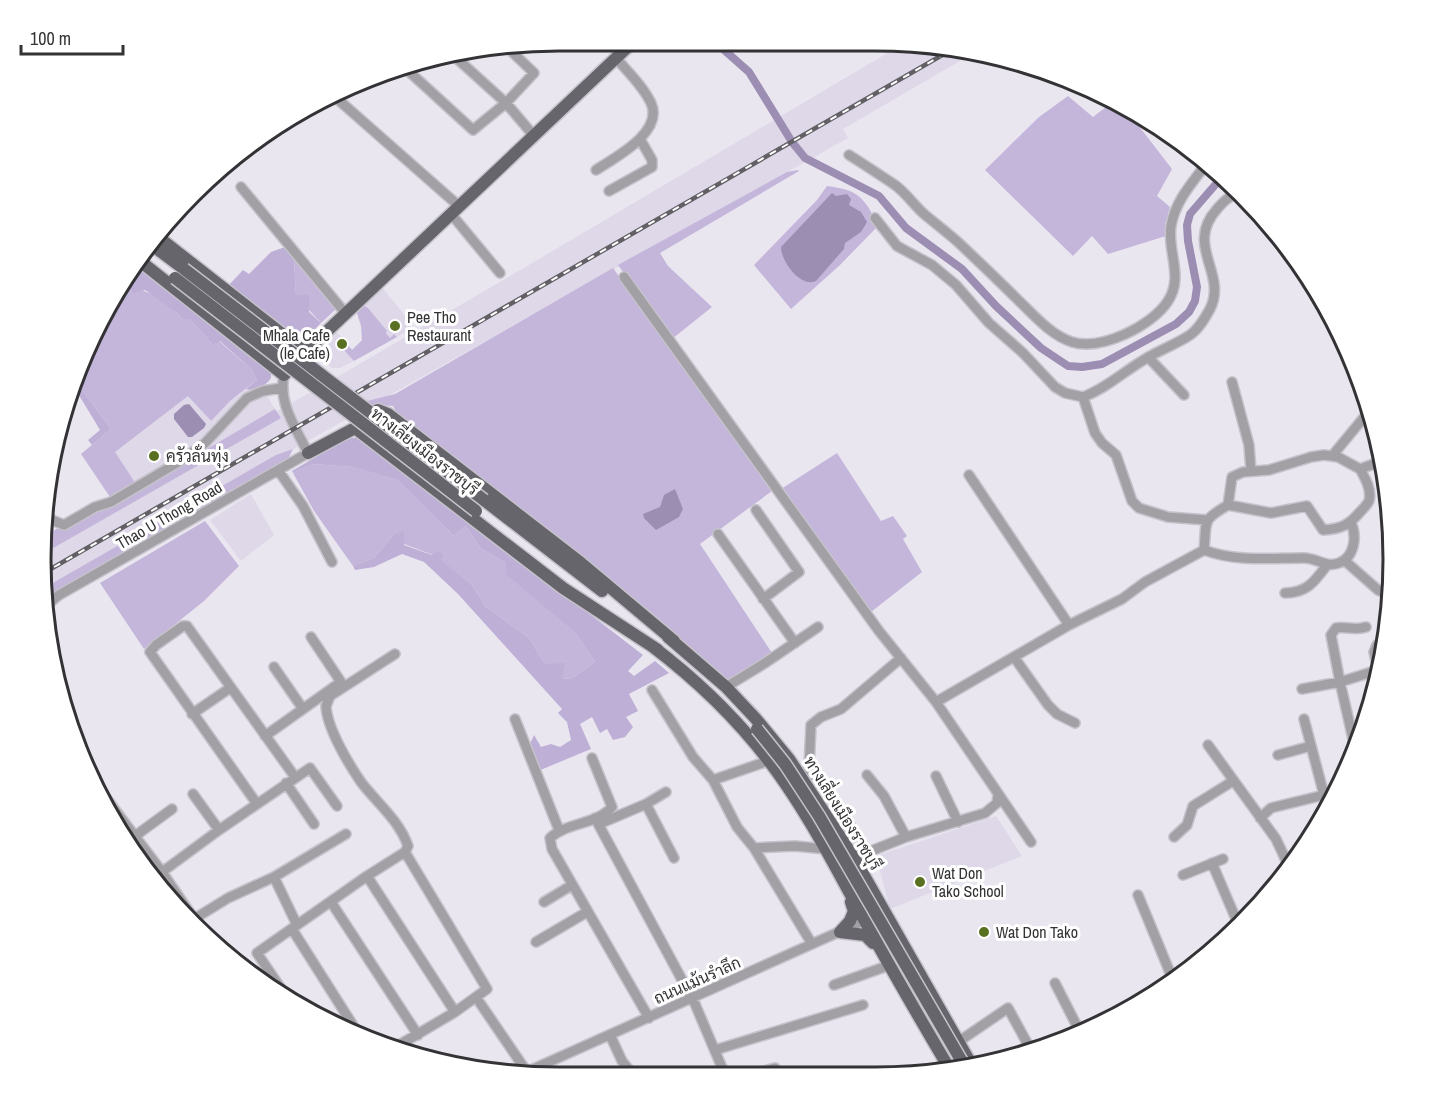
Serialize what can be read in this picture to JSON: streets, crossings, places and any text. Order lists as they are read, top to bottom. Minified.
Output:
{"streets":{"main road":["ทางเลี่ยงเมืองราชบุรี"],"street":["Thao U Thong Road","ถนนแม้นรำลึก"]},"crossings":[["ทางเลี่ยงเมืองราชบุรี","ถนนแม้นรำลึก"]],"places":["Pee Tho Restaurant","Mhala Cafe (le Cafe)","ครัวลั่นทุ่ง","Wat Don Tako School","Wat Don Tako"],"scale_bar":"100 m"}
